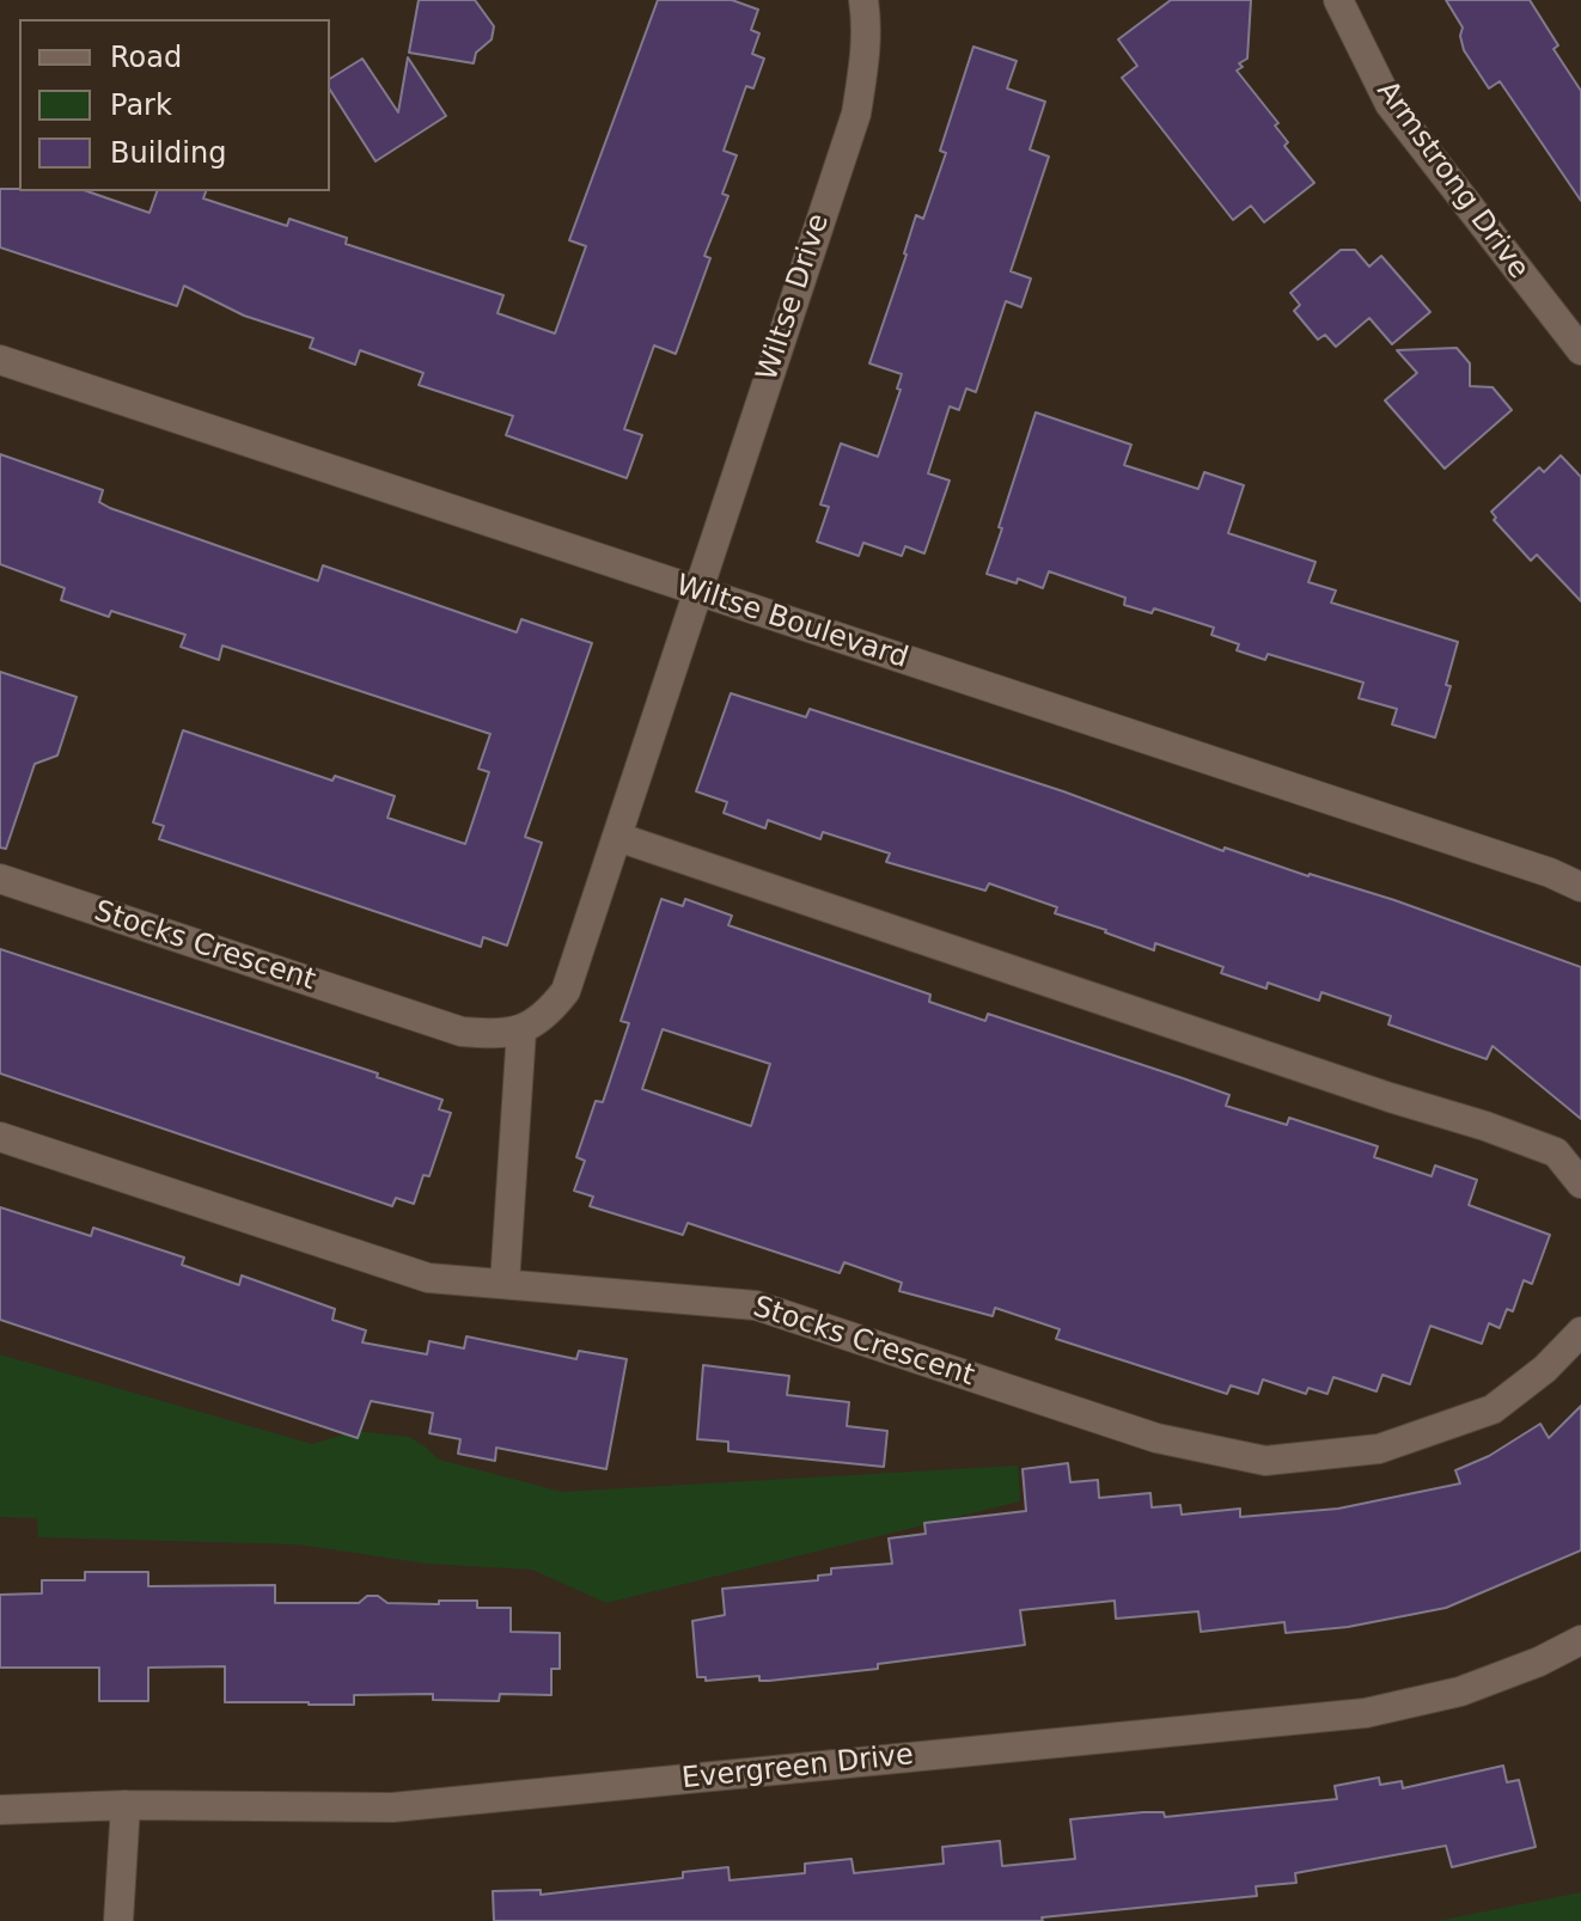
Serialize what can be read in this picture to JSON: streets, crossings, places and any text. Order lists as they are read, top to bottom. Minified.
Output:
{"streets":{"street":["Armstrong Drive","Wiltse Drive","Wiltse Boulevard","Stocks Crescent","Evergreen Drive"]},"crossings":[["Wiltse Drive","Wiltse Boulevard"]],"legend":["Road","Park","Building"]}
